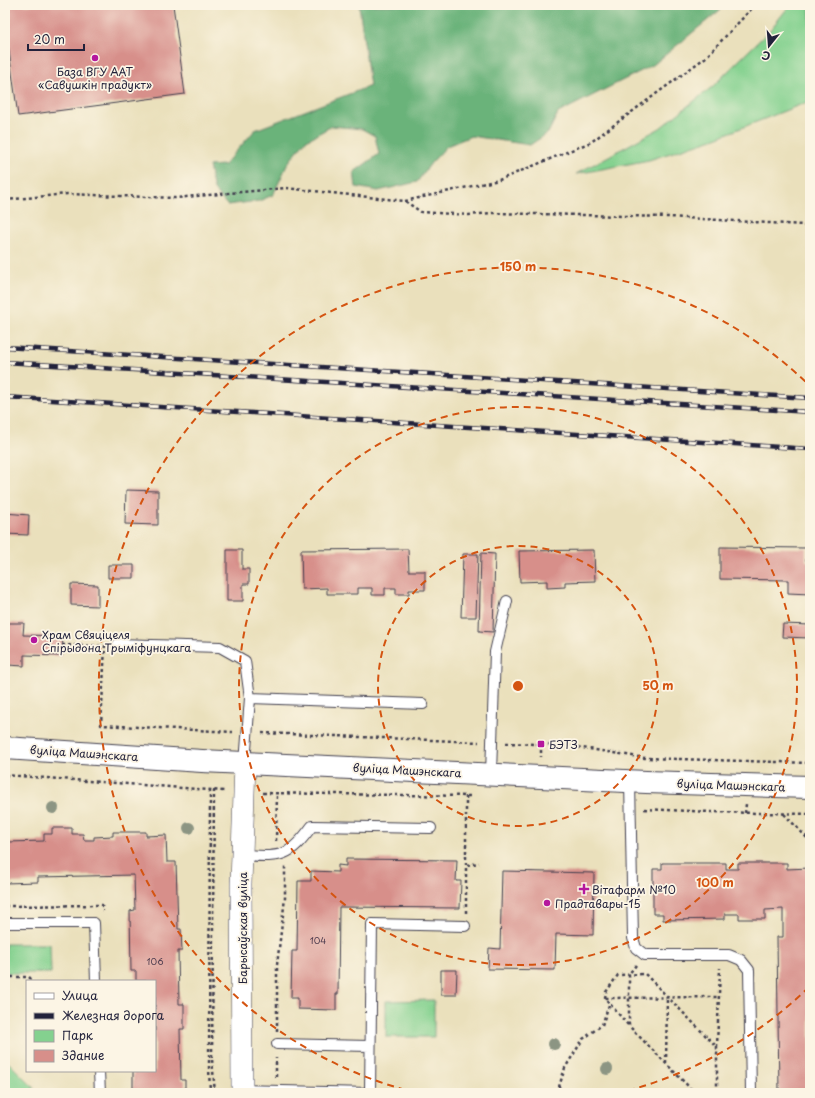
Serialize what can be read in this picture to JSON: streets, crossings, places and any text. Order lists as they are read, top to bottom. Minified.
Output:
{"streets":{"main road":["вуліца Машэнскага"],"street":["Барысаўская вуліца"]},"crossings":[["вуліца Машэнскага","Барысаўская вуліца"]],"places":{"other":["База ВГУ ААТ «Савушкін прадукт»","Храм Свяціцеля Спірыдона Трыміфунцкага","Прадтавары-15"],"transit":["БЭТЗ"],"health":["Вітафарм №10"]},"house_numbers":["104","106"],"legend":["Улица","Железная дорога","Парк","Здание"],"scale_bar":"20 m","north":"bottom","rings":["150 m","50 m","100 m"]}
